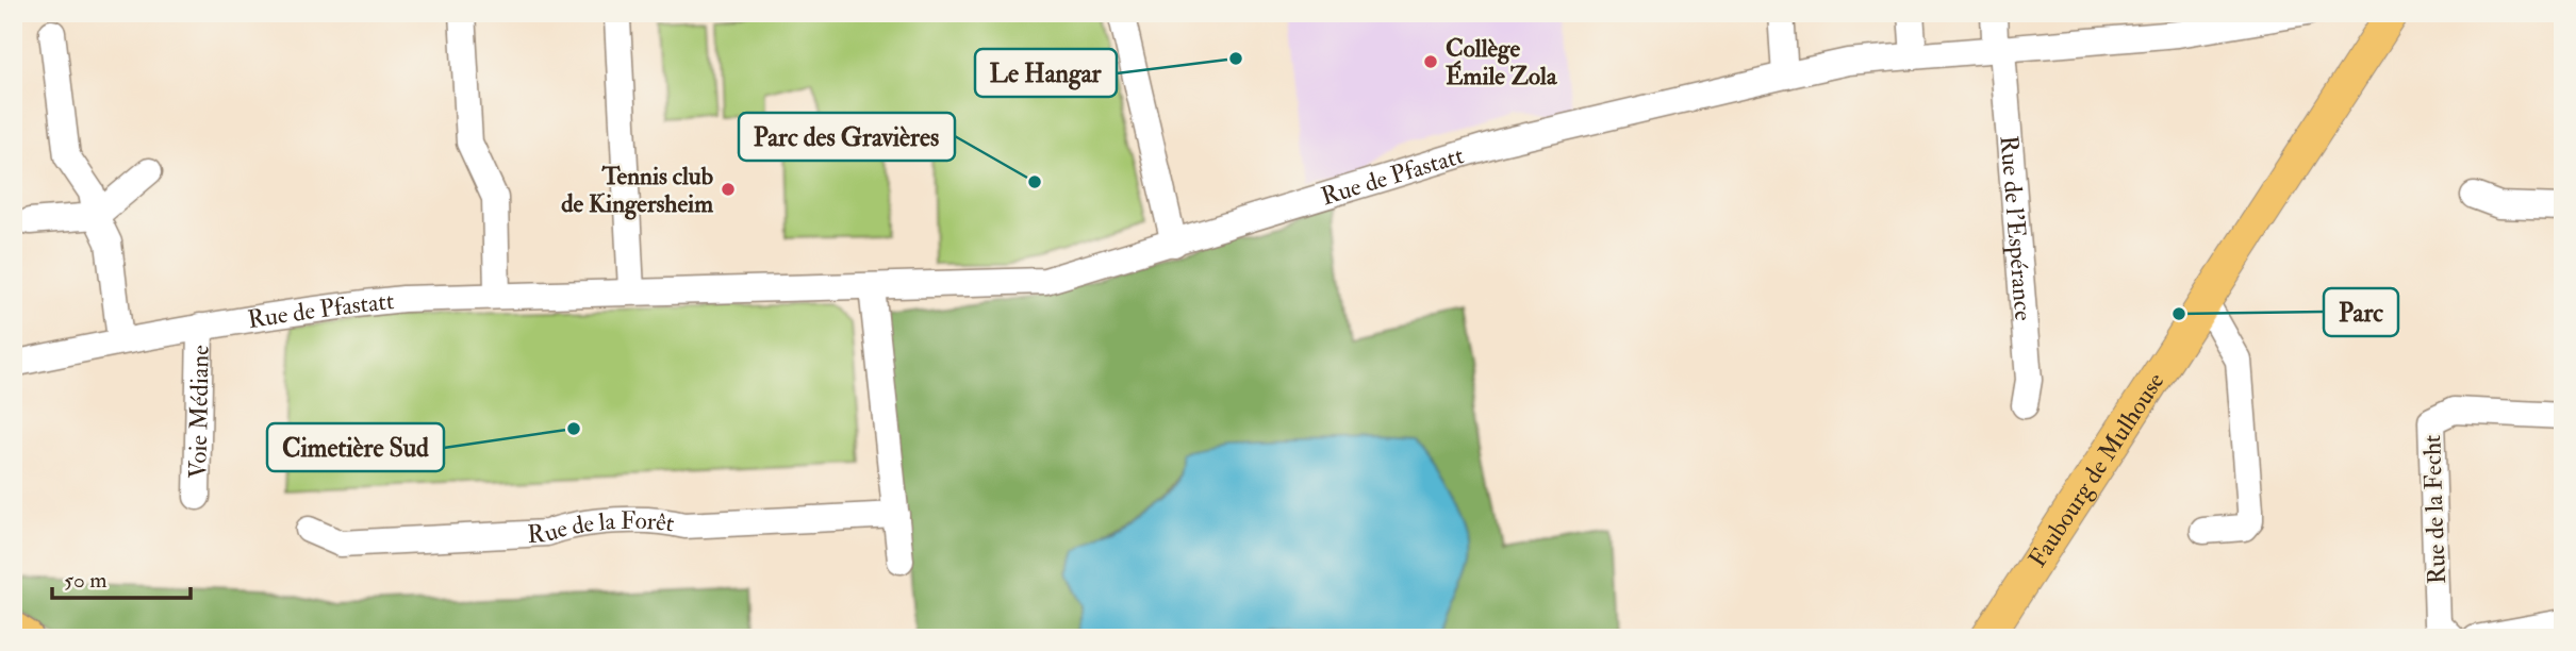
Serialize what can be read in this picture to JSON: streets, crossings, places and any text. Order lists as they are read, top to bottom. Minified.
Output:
{"streets":{"main road":["Faubourg de Mulhouse"],"street":["Rue de Pfastatt","Rue de l'Espérance","Voie Médiane","Rue de la Fecht","Rue de la Forêt"]},"crossings":[["Rue de Pfastatt","Rue de l'Espérance"],["Rue de Pfastatt","Voie Médiane"]],"places":["Le Hangar","Collège Émile Zola","Parc des Gravières","Tennis club de Kingersheim","Parc","Cimetière Sud"],"scale_bar":"50 m"}
